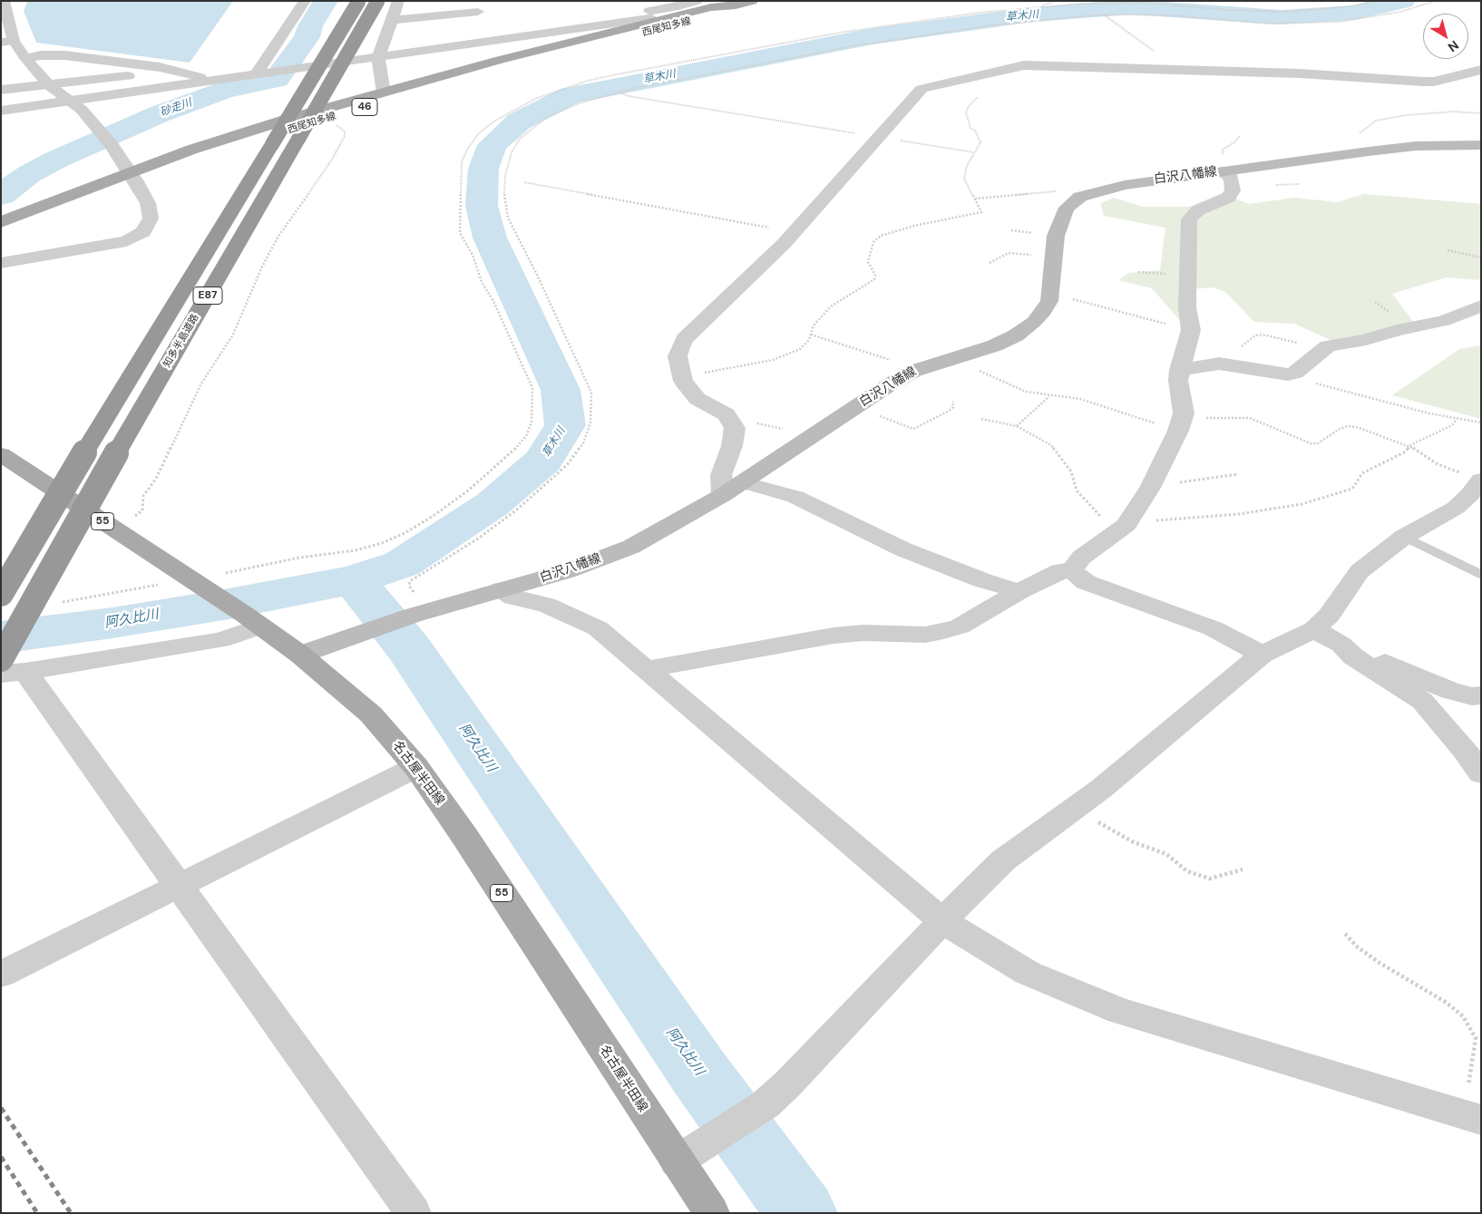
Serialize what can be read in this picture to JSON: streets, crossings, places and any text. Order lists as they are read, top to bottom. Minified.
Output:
{"streets":{"highway":["E87","知多半島道路"],"main road":["西尾知多線","46","白沢八幡線","55","名古屋半田線"]},"crossings":[["白沢八幡線","名古屋半田線"]],"water":["草木川","砂走川","阿久比川"],"north":"bottom right"}
